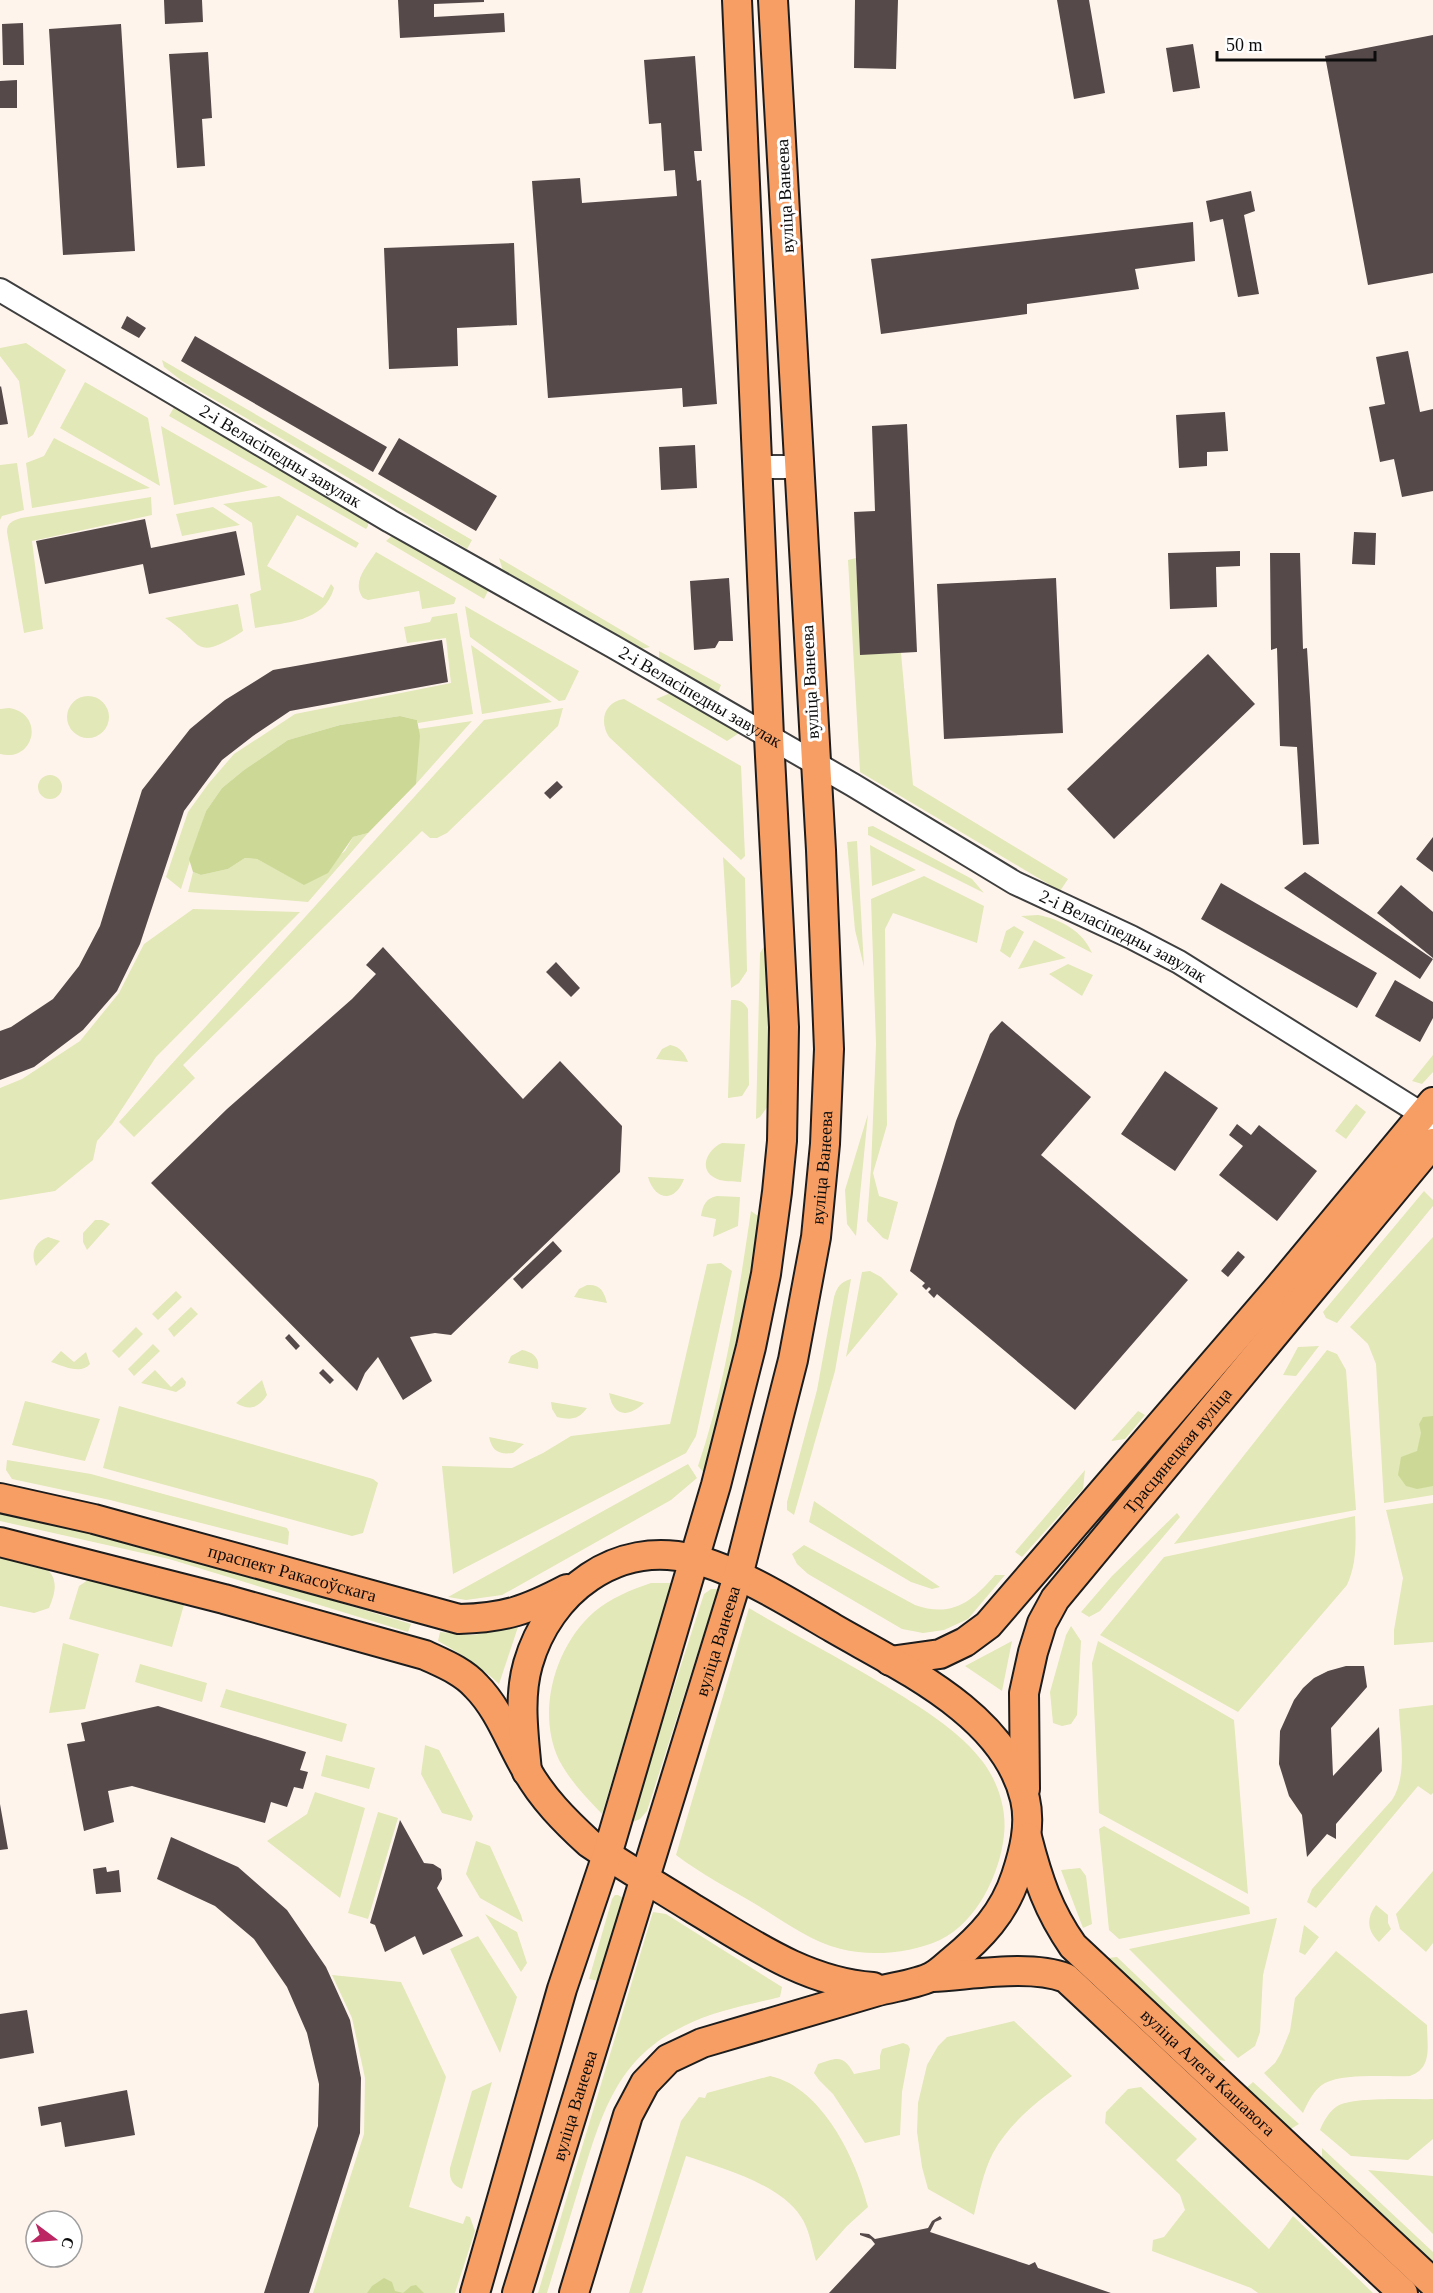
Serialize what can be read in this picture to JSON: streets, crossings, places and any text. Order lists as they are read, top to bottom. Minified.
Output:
{"streets":{"main road":["вуліца Ванеева","Трасцянецкая вуліца","праспект Ракасоўскага","вуліца Алега Кашавога"],"street":["2-і Веласіпедны завулак"]},"crossings":[["вуліца Ванеева","2-і Веласіпедны завулак"],["вуліца Ванеева","праспект Ракасоўскага"],["2-і Веласіпедны завулак","Трасцянецкая вуліца"],["Трасцянецкая вуліца","праспект Ракасоўскага"]],"scale_bar":"50 m","north":"right"}
